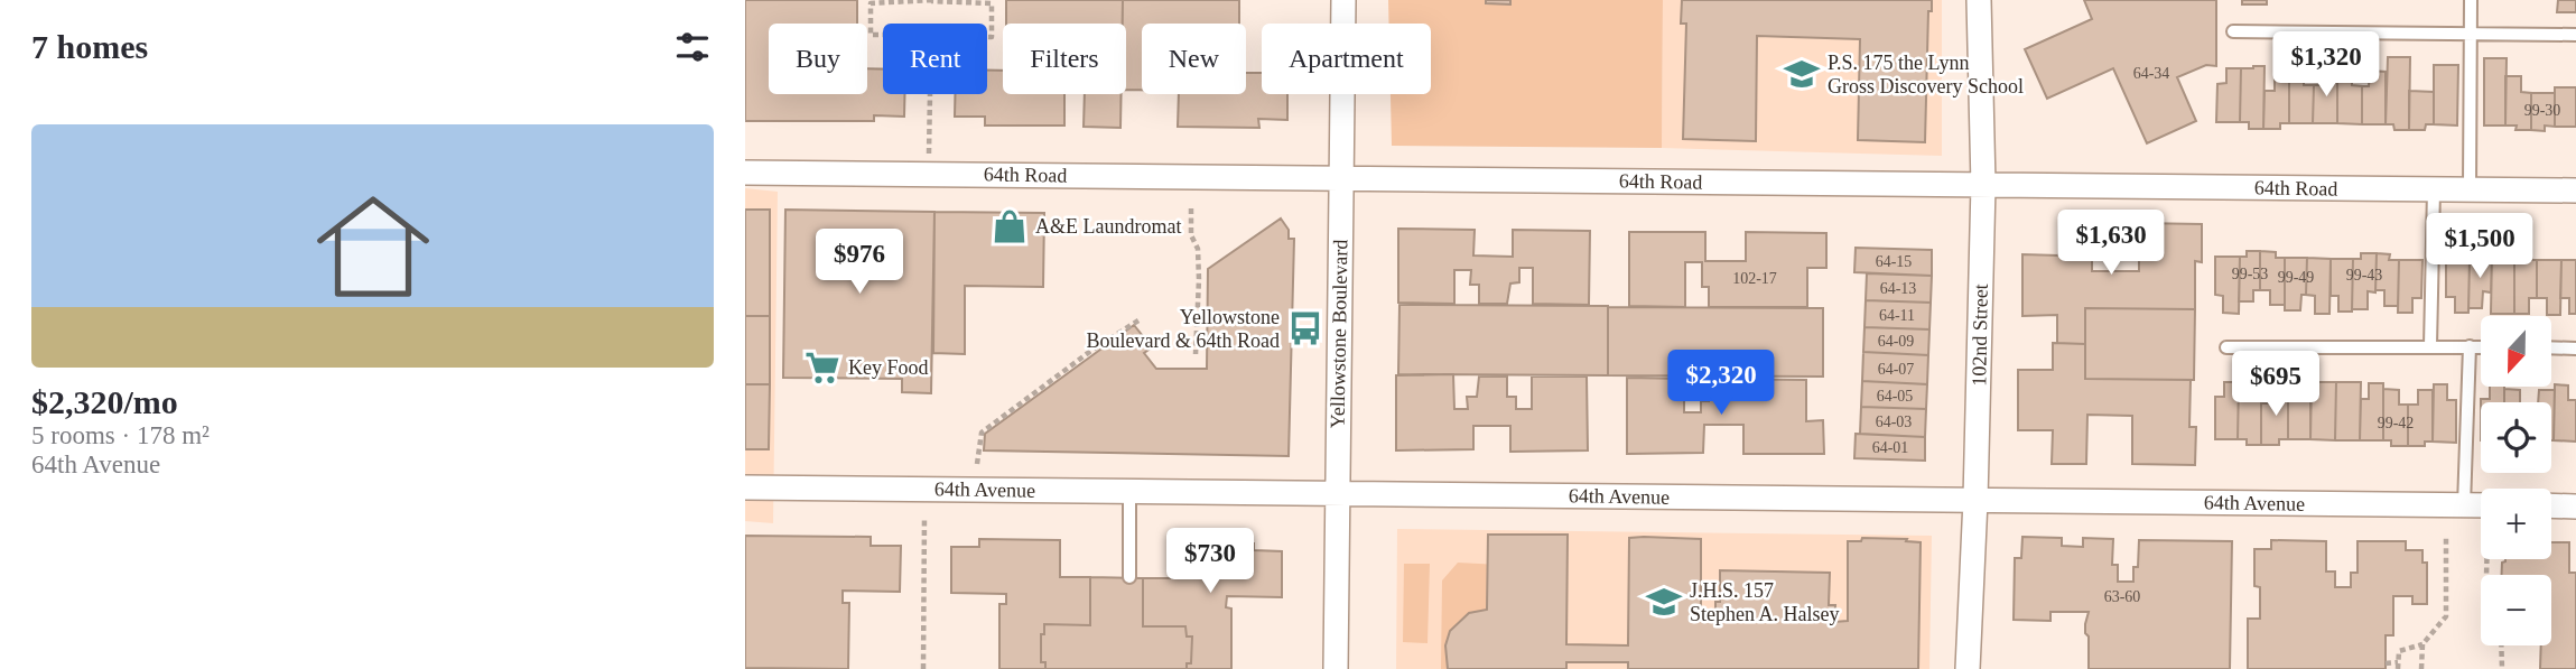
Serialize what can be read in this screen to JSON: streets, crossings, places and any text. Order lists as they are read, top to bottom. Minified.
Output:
{"streets":{"street":["64th Road","Yellowstone Boulevard","102nd Street","64th Avenue"]},"crossings":[["64th Road","Yellowstone Boulevard"],["64th Road","102nd Street"],["Yellowstone Boulevard","64th Avenue"],["102nd Street","64th Avenue"]],"places":{"school or university":["P.S. 175 the Lynn Gross Discovery School","J.H.S. 157 Stephen A. Halsey"],"shop":["A&E Laundromat"],"bus stop":["Yellowstone Boulevard & 64th Road"],"supermarket":["Key Food"]},"house_numbers":["64-34","99-30","64-15","99-53","99-43","99-49","102-17","64-13","64-11","64-09","64-07","64-05","64-03","99-42","64-01","63-60"],"north":"bottom","page":{"heading":"7 homes","chip":["Buy","Rent","Filters","New","Apartment"],"price":["$1,320","$1,630","$1,500","$976","$2,320","$695","$730"],"list":[{"name":"$2,320/mo","note":"5 rooms · 178 m² · 64th Avenue"}],"map_buttons":["+","−"]}}
